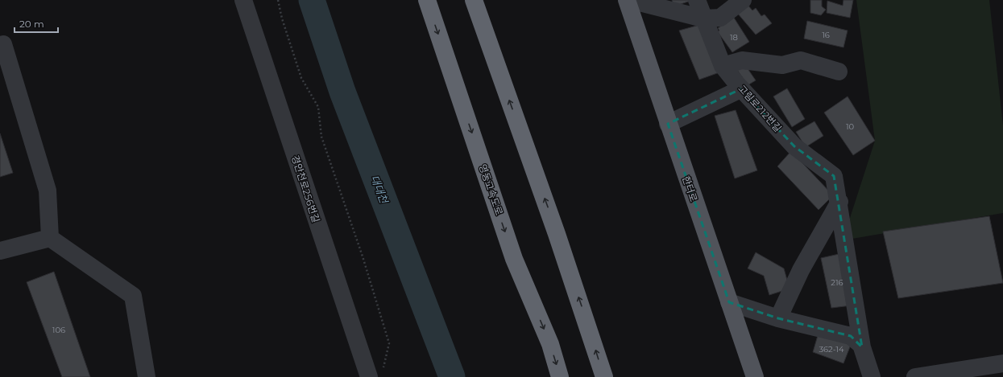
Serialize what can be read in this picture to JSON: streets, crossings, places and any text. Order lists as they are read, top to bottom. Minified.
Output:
{"streets":{"highway":["영동고속도로"],"main road":["한터로"],"street":["고림로212번길","경안천로256번길"]},"water":["대대천"],"house_numbers":["16","18","10","216","106","362-14"],"scale_bar":"20 m"}
